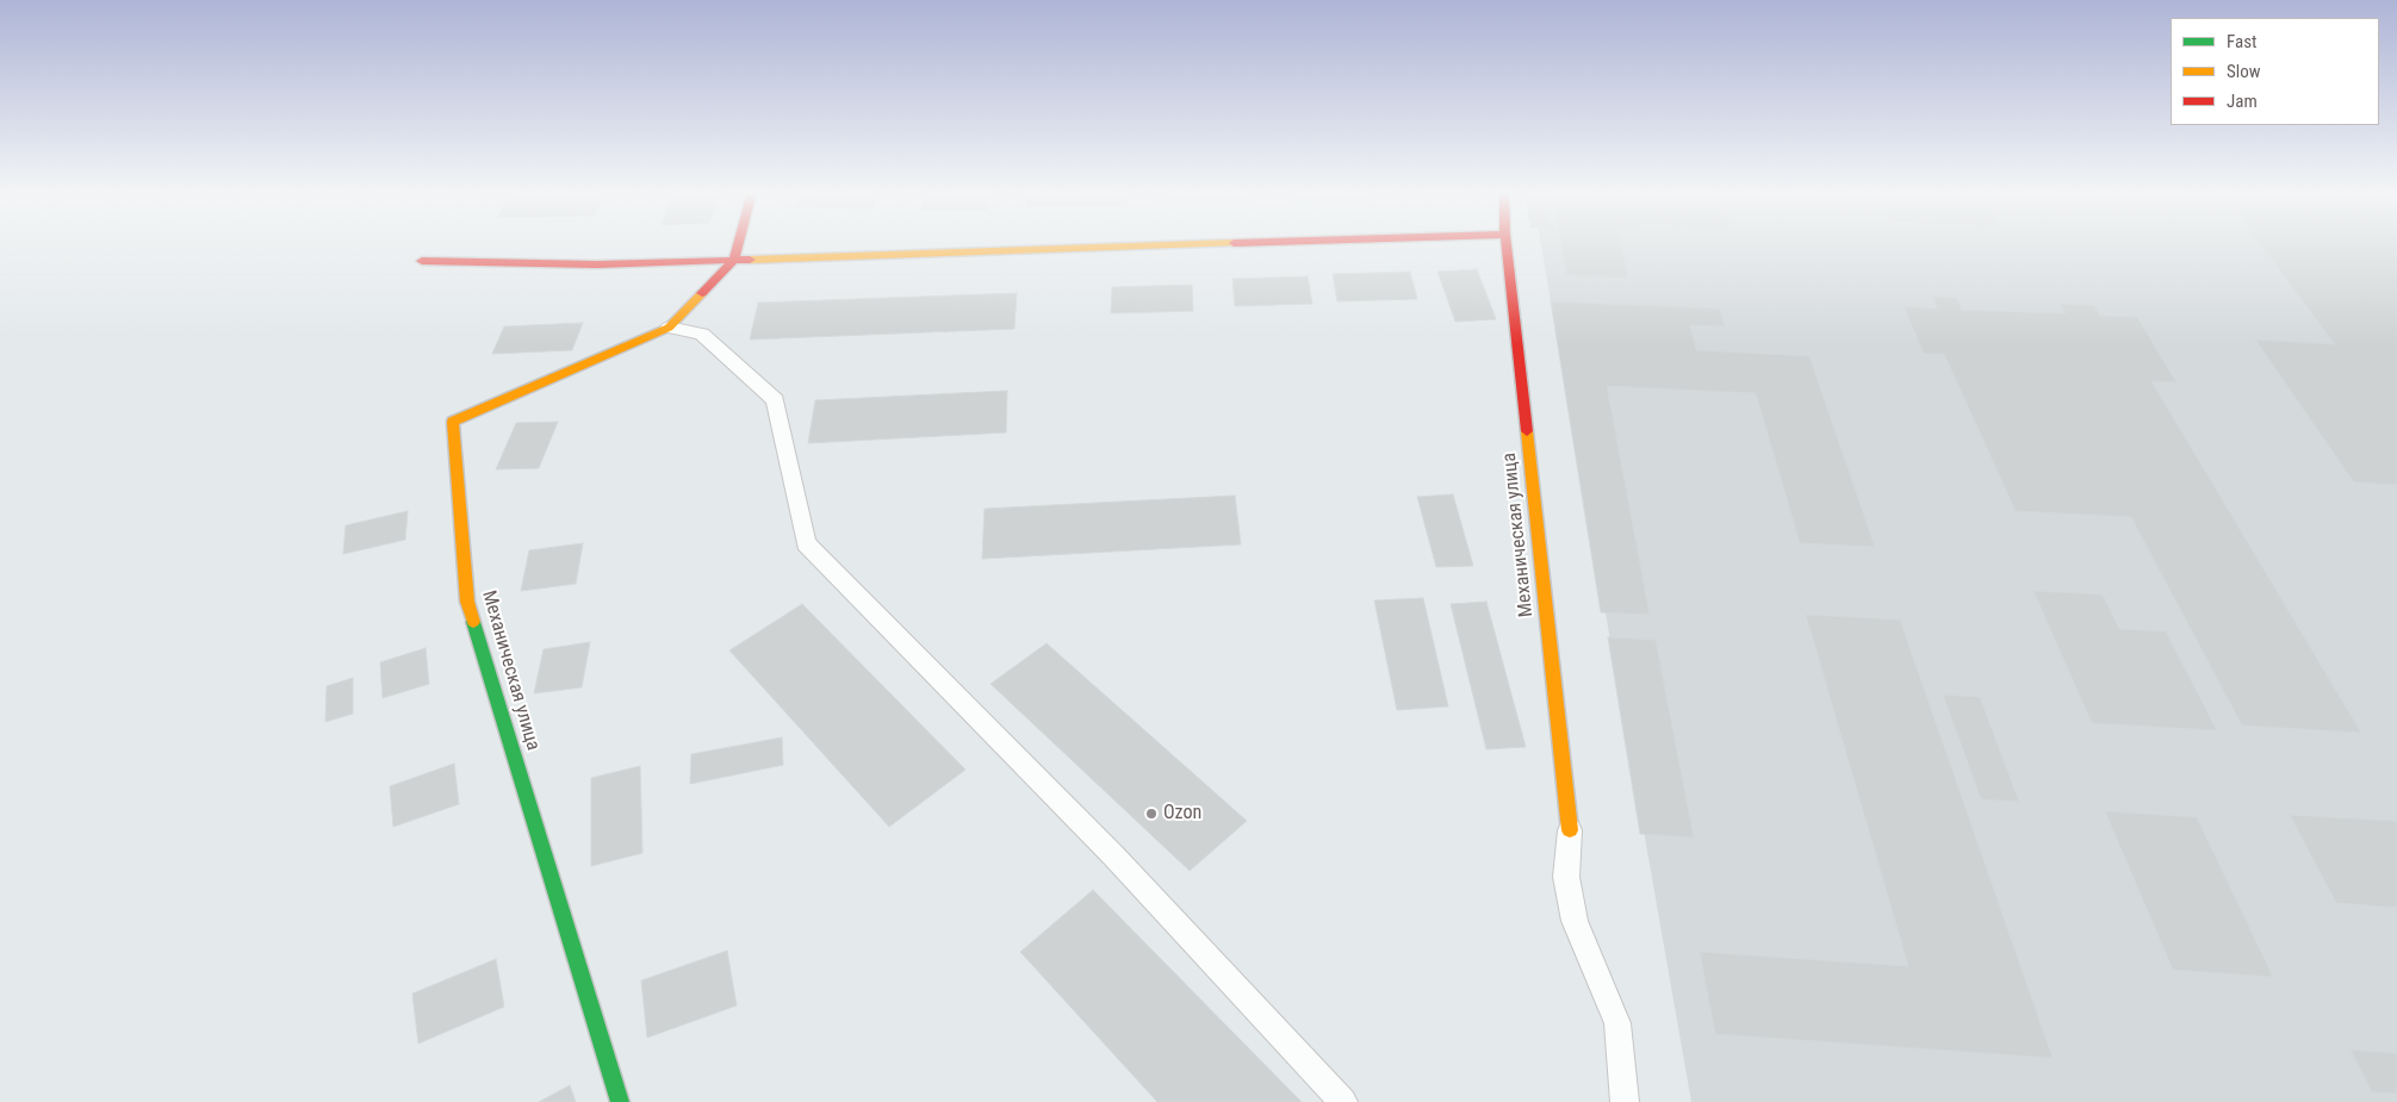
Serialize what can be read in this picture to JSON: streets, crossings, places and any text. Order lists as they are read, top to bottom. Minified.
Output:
{"streets":{"street":["Механическая улица"]},"places":["Ozon"],"legend":["Fast","Slow","Jam"]}
